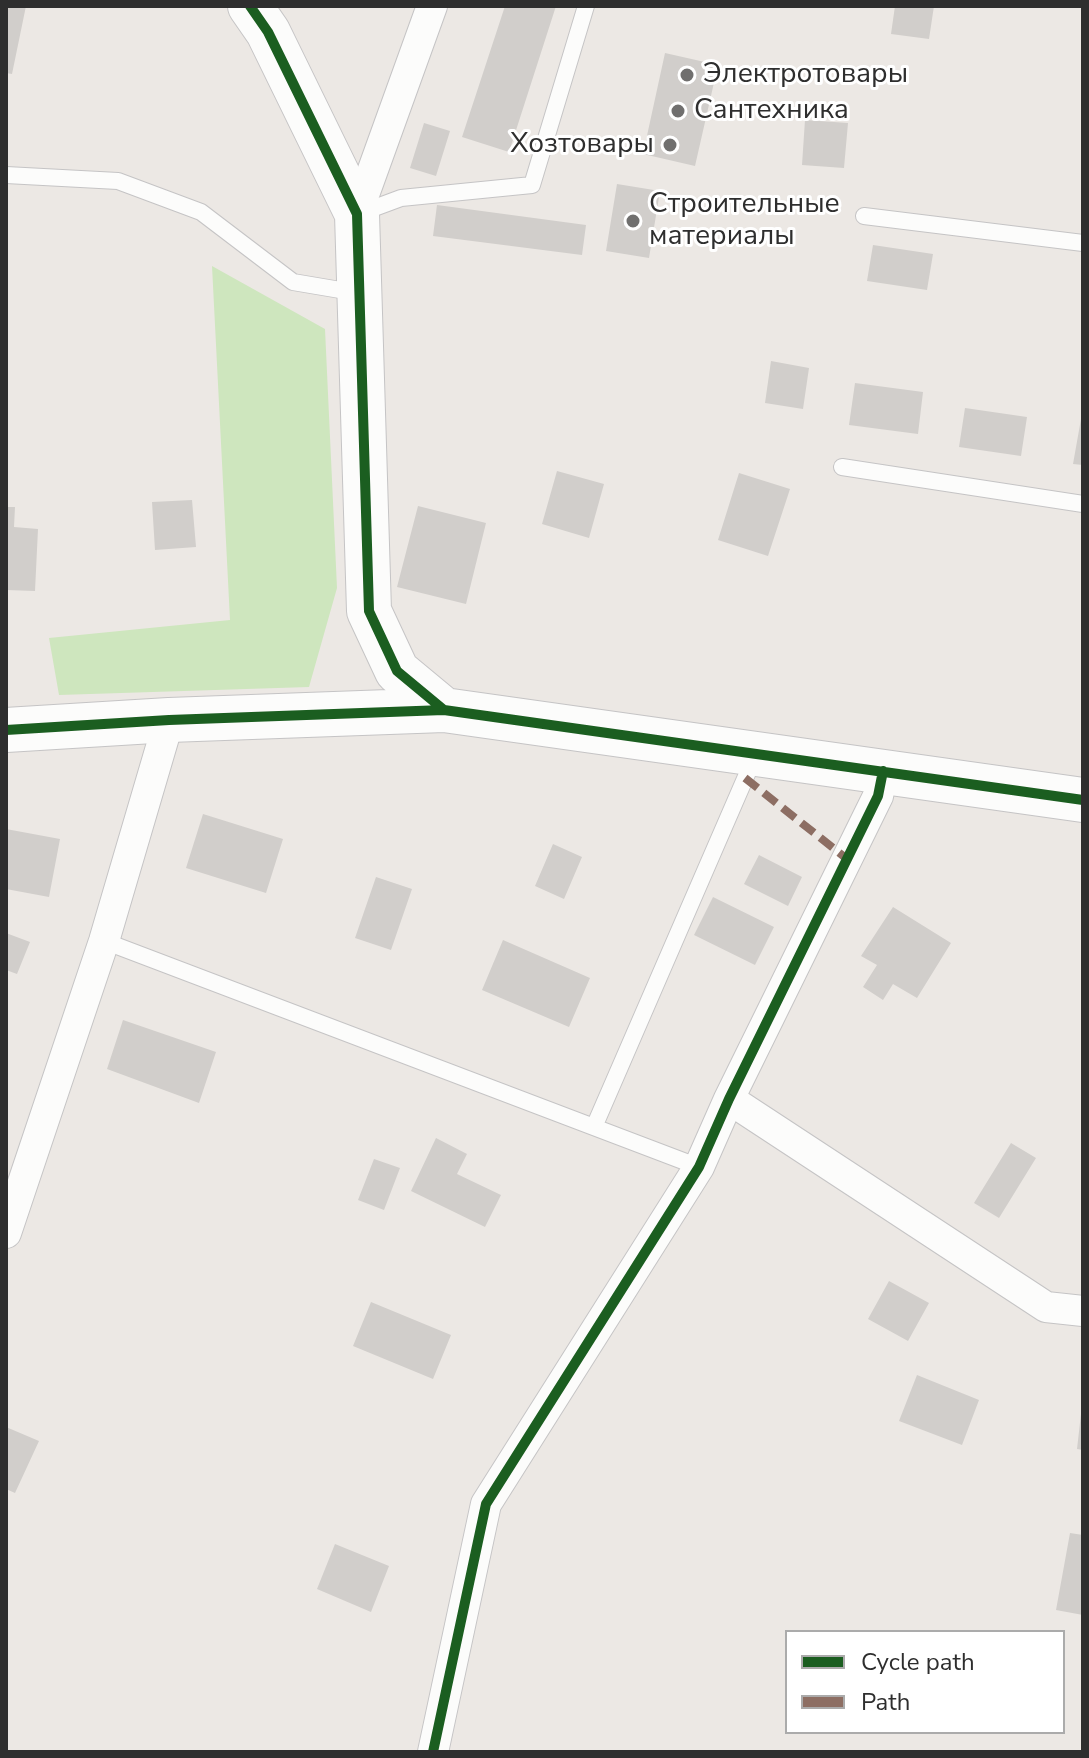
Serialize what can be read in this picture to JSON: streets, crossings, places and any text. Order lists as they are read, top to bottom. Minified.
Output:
{"places":["Электротовары","Сантехника","Хозтовары","Строительные материалы"],"legend":["Cycle path","Path"]}
